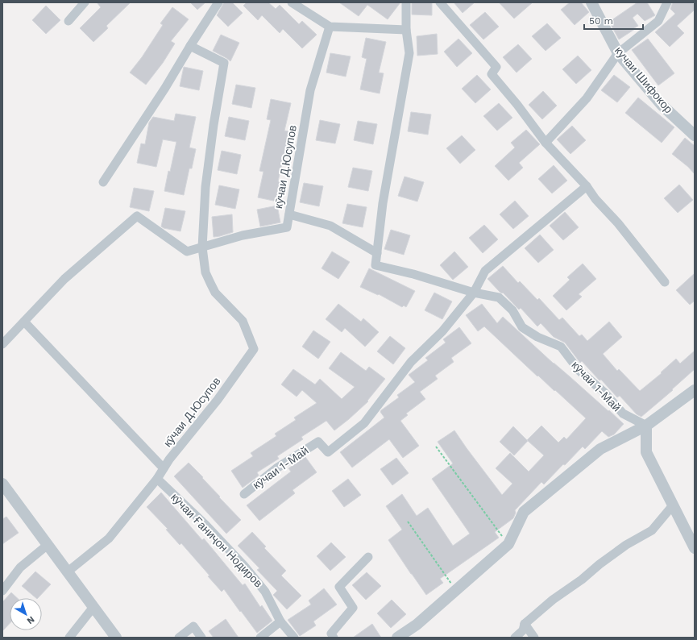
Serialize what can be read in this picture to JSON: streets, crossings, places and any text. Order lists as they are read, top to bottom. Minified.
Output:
{"streets":{"street":["кучаи Шифокор","кӯчаи Д.Юсупов","кӯчаи 1-Май","кӯчаи Ғаниҷон Нодиров"]},"crossings":[["кӯчаи Д.Юсупов","кӯчаи Ғаниҷон Нодиров"]],"scale_bar":"50 m","north":"bottom right"}
